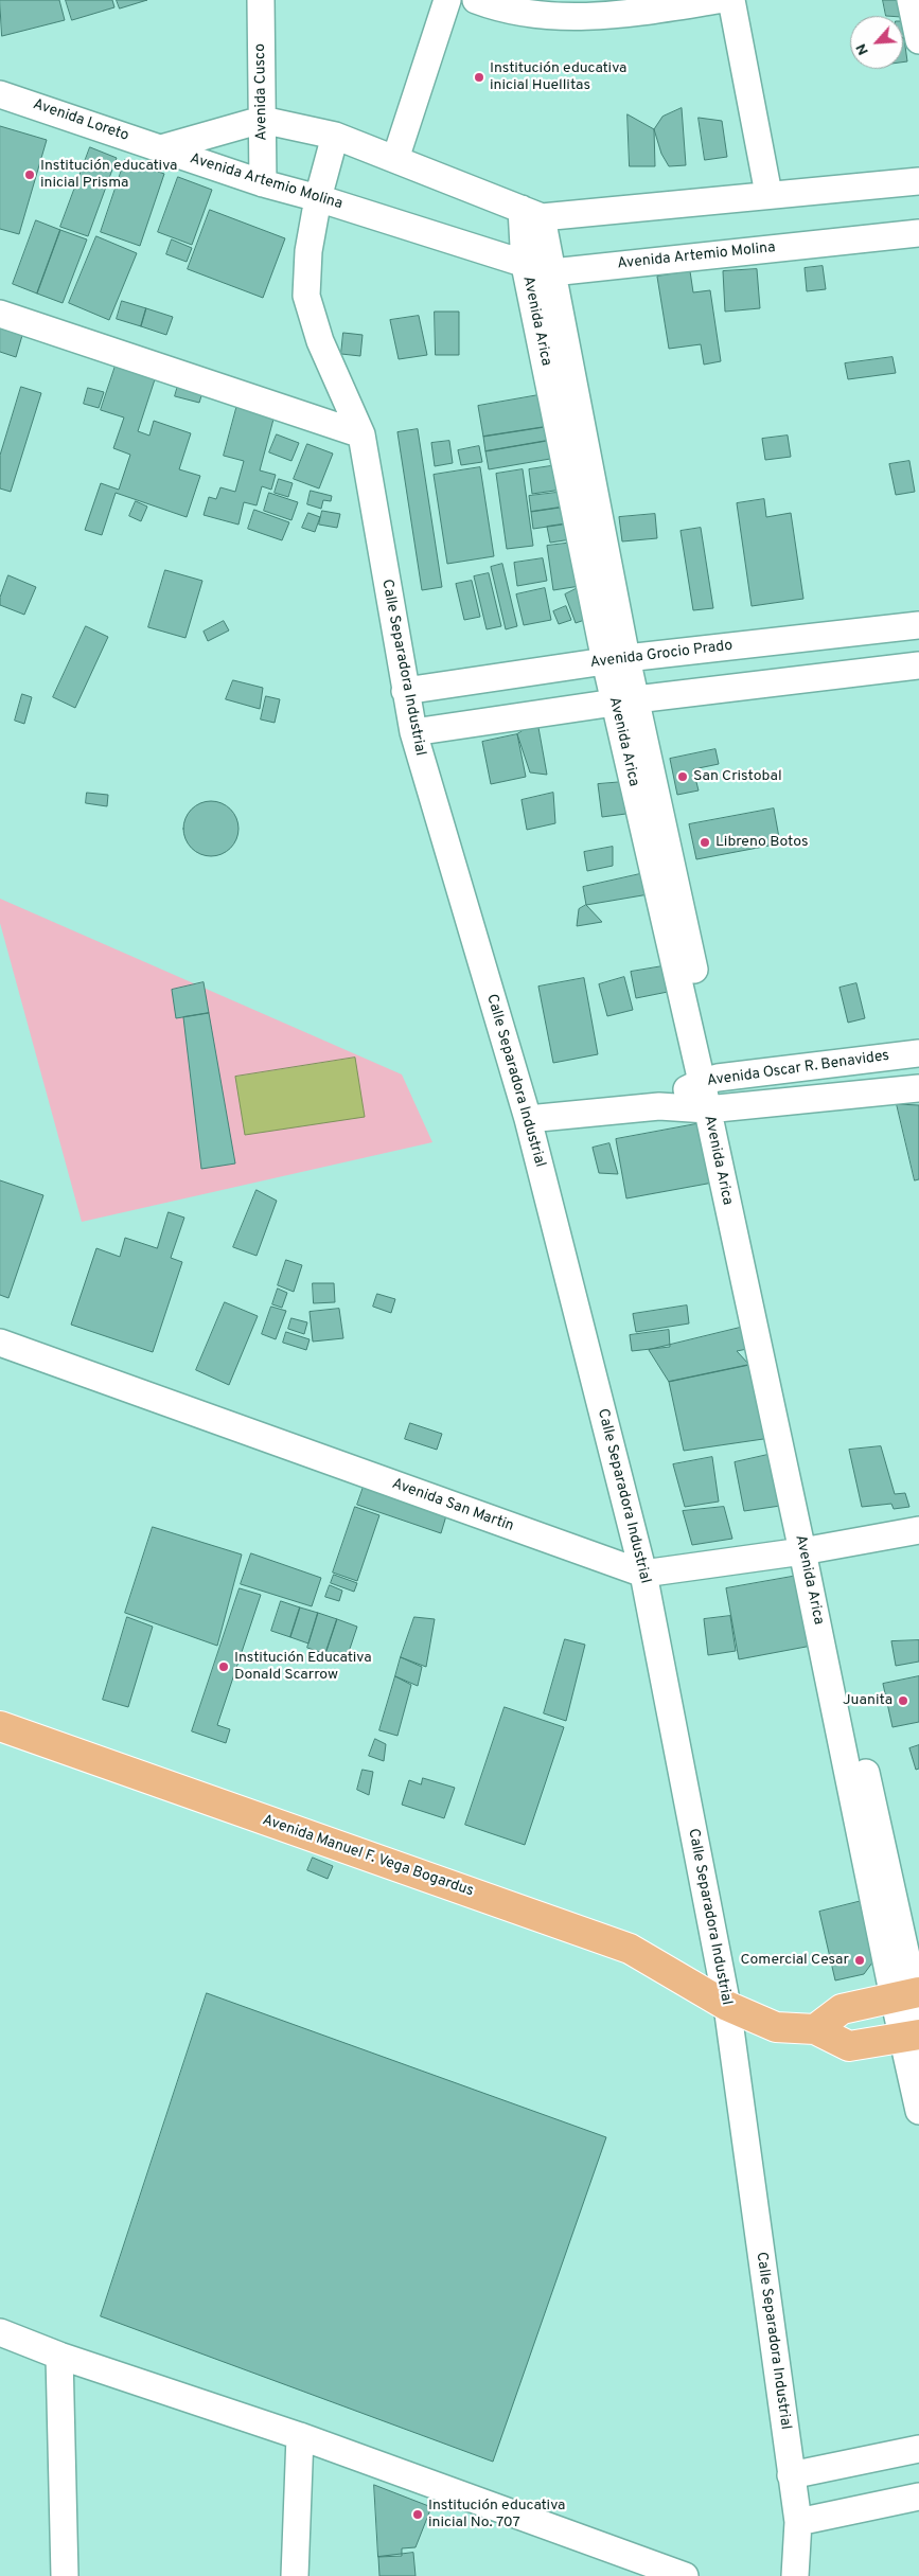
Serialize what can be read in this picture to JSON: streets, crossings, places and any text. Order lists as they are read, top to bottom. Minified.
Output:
{"streets":{"main road":["Avenida Manuel F. Vega Bogardus"],"street":["Avenida Cusco","Avenida Loreto","Avenida Artemio Molina","Avenida Arica","Avenida Grocio Prado","Calle Separadora Industrial","Avenida Oscar R. Benavides","Avenida San Martin"]},"crossings":[["Avenida Cusco","Avenida Artemio Molina"],["Avenida Loreto","Avenida Artemio Molina"],["Avenida Artemio Molina","Avenida Arica"],["Avenida Artemio Molina","Calle Separadora Industrial"],["Avenida Arica","Avenida Grocio Prado"],["Avenida Arica","Avenida Oscar R. Benavides"],["Avenida Arica","Avenida San Martin"],["Avenida Grocio Prado","Calle Separadora Industrial"],["Calle Separadora Industrial","Avenida San Martin"],["Calle Separadora Industrial","Avenida Manuel F. Vega Bogardus"]],"places":["Institución educativa inicial Huellitas","Institución educativa inicial Prisma","San Cristobal","Libreno Botos","Institución Educativa Donald Scarrow","Juanita","Comercial Cesar","Institución educativa inicial No. 707"],"north":"bottom left"}
